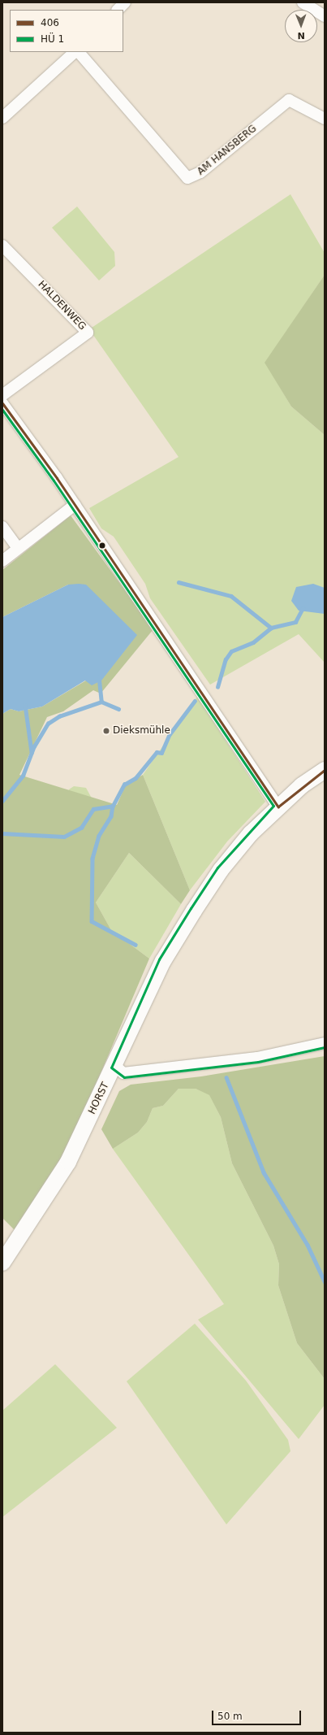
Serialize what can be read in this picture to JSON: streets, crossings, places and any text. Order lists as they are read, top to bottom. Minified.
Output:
{"streets":{"street":["AM HANSBERG","HALDENWEG","HORST"]},"places":["Dieksmühle"],"lines":["transit line 406"],"legend":["406","HÜ 1"],"scale_bar":"50 m","north":"bottom"}
